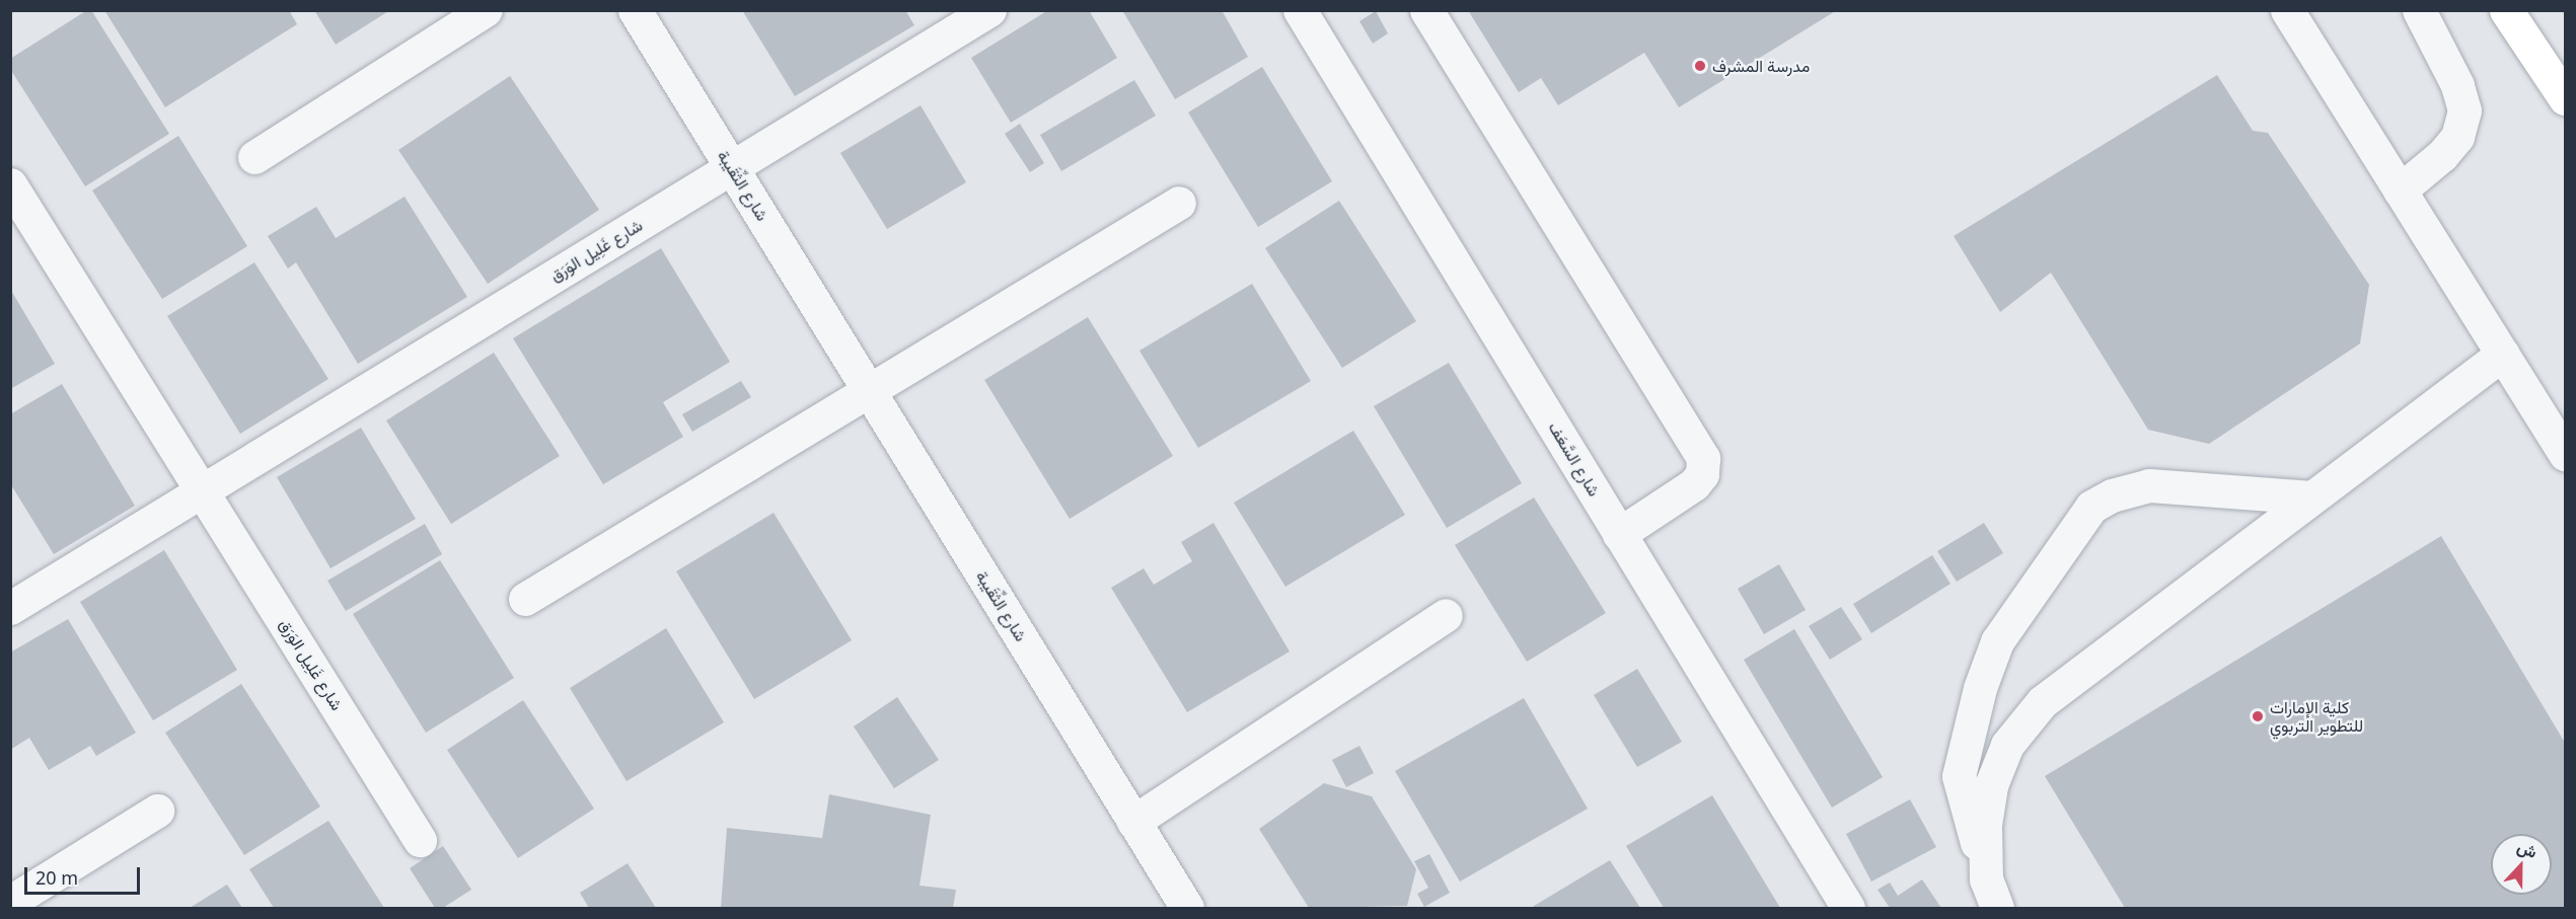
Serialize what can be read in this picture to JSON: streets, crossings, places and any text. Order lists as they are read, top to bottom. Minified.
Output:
{"streets":{"street":["شارع الثِّقَيبة","شارع غَلِيل الوَرَق","شارع السَّعَف"]},"crossings":[["شارع الثِّقَيبة","شارع غَلِيل الوَرَق"]],"places":["مدرسة المشرف","كلية الإمارات للتطوير التربوي"],"scale_bar":"20 m","north":"top"}
